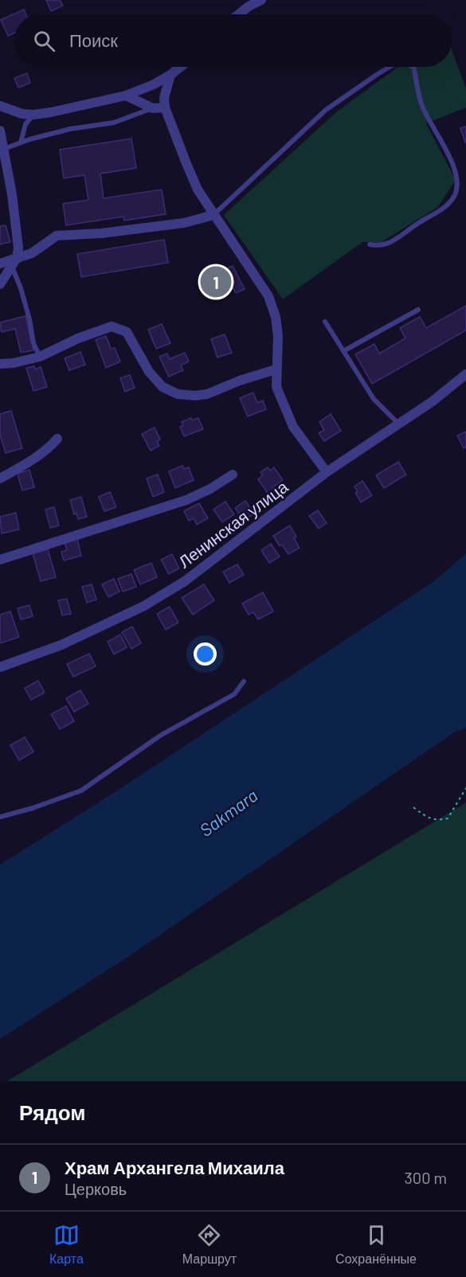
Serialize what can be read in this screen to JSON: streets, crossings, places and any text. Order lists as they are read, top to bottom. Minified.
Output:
{"streets":{"street":["Ленинская улица"]},"water":["Sakmara"],"page":{"search":"Поиск","pins":"1","heading":"Рядом","list":[{"mark":"1","name":"Храм Архангела Михаила","note":"Церковь","value":"300 m"}],"nav":["Карта","Маршрут","Сохранённые"]}}
